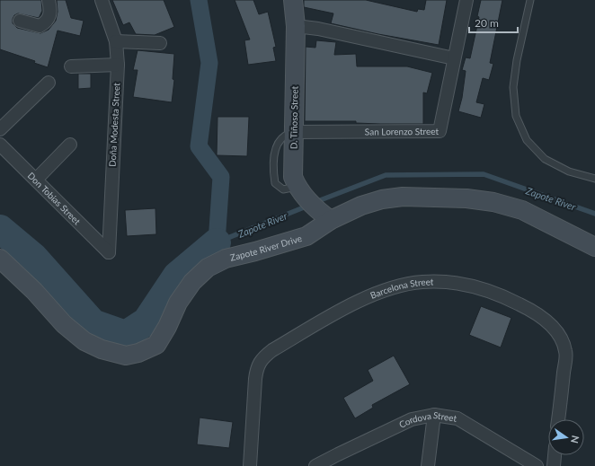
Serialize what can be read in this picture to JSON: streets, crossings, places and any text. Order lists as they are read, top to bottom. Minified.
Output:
{"streets":{"street":["D. Tiñoso Street","Doña Modesta Street","San Lorenzo Street","Don Tobias Street","Zapote River Drive","Barcelona Street","Cordova Street"]},"crossings":[["D. Tiñoso Street","San Lorenzo Street"],["D. Tiñoso Street","Zapote River Drive"],["Doña Modesta Street","Don Tobias Street"]],"water":["Zapote River"],"scale_bar":"20 m","north":"right"}
